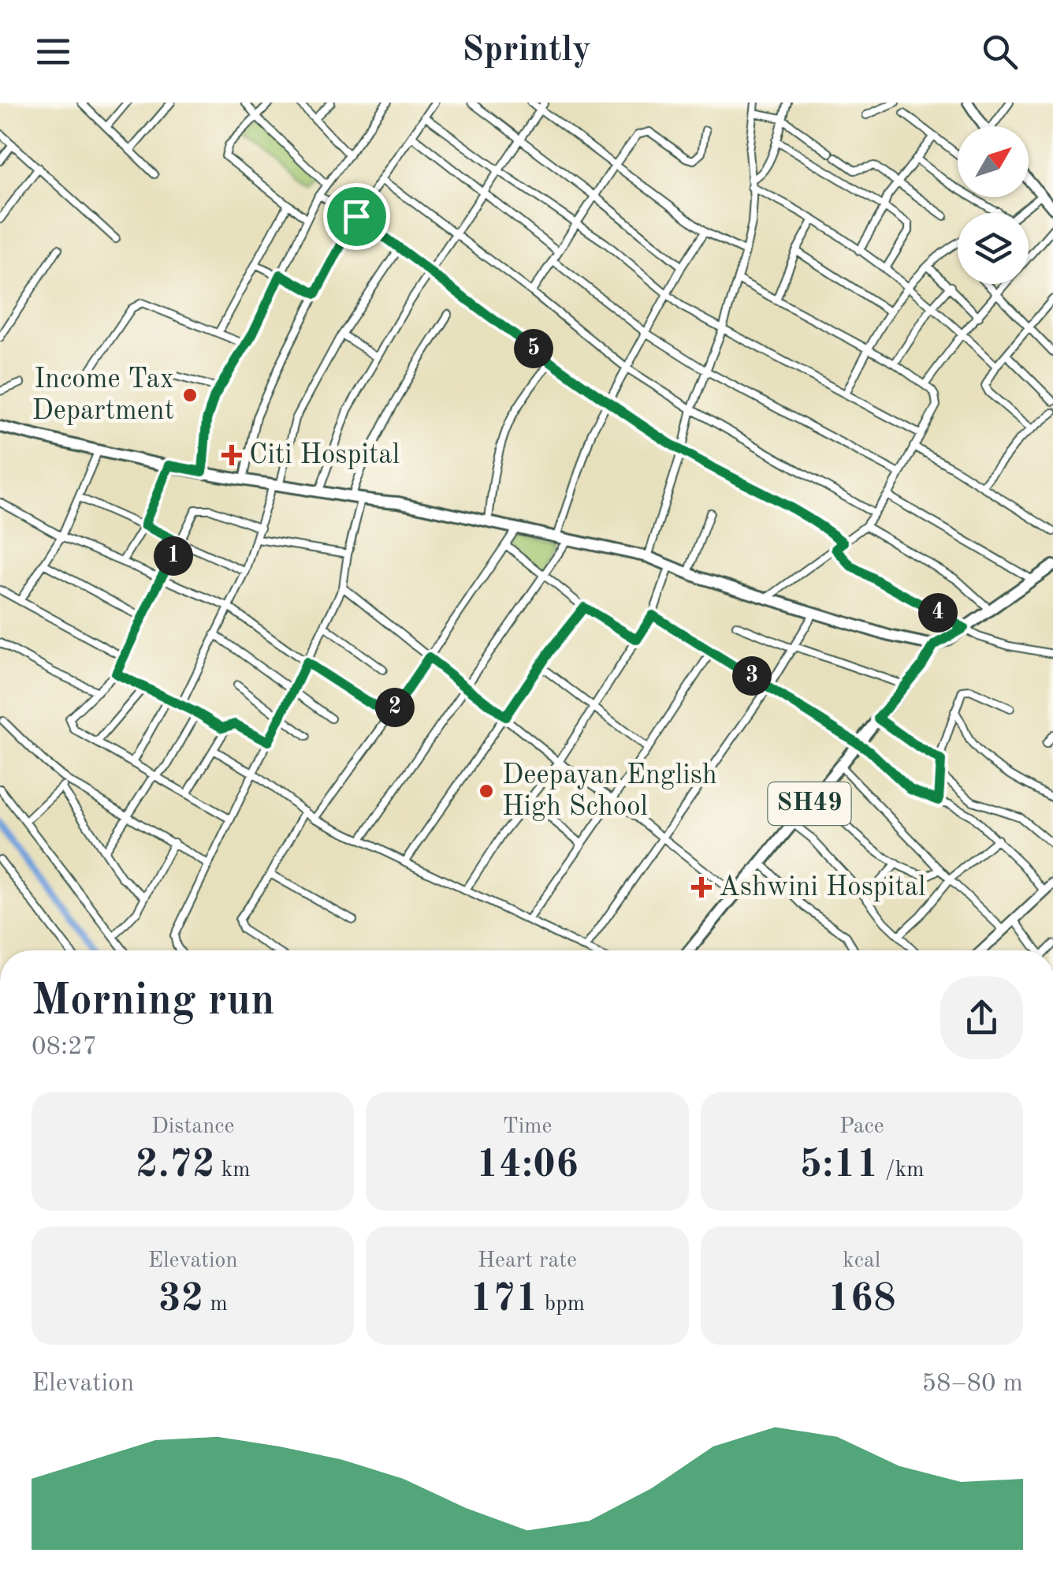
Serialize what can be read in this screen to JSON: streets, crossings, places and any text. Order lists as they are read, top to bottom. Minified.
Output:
{"streets":{"main road":["SH49"]},"places":{"other":["Income Tax Department","Deepayan English High School"],"health":["Citi Hospital","Ashwini Hospital"]},"north":"top right","page":{"header":"Sprintly","pins":["5","1","4","3","2"],"heading":["Morning run","08:27"],"stats":[["Distance","2.72 km"],["Time","14:06"],["Pace","5:11 /km"],["Elevation","32 m"],["Heart rate","171 bpm"],["kcal","168"]],"chart":["Elevation","58–80 m"]}}
